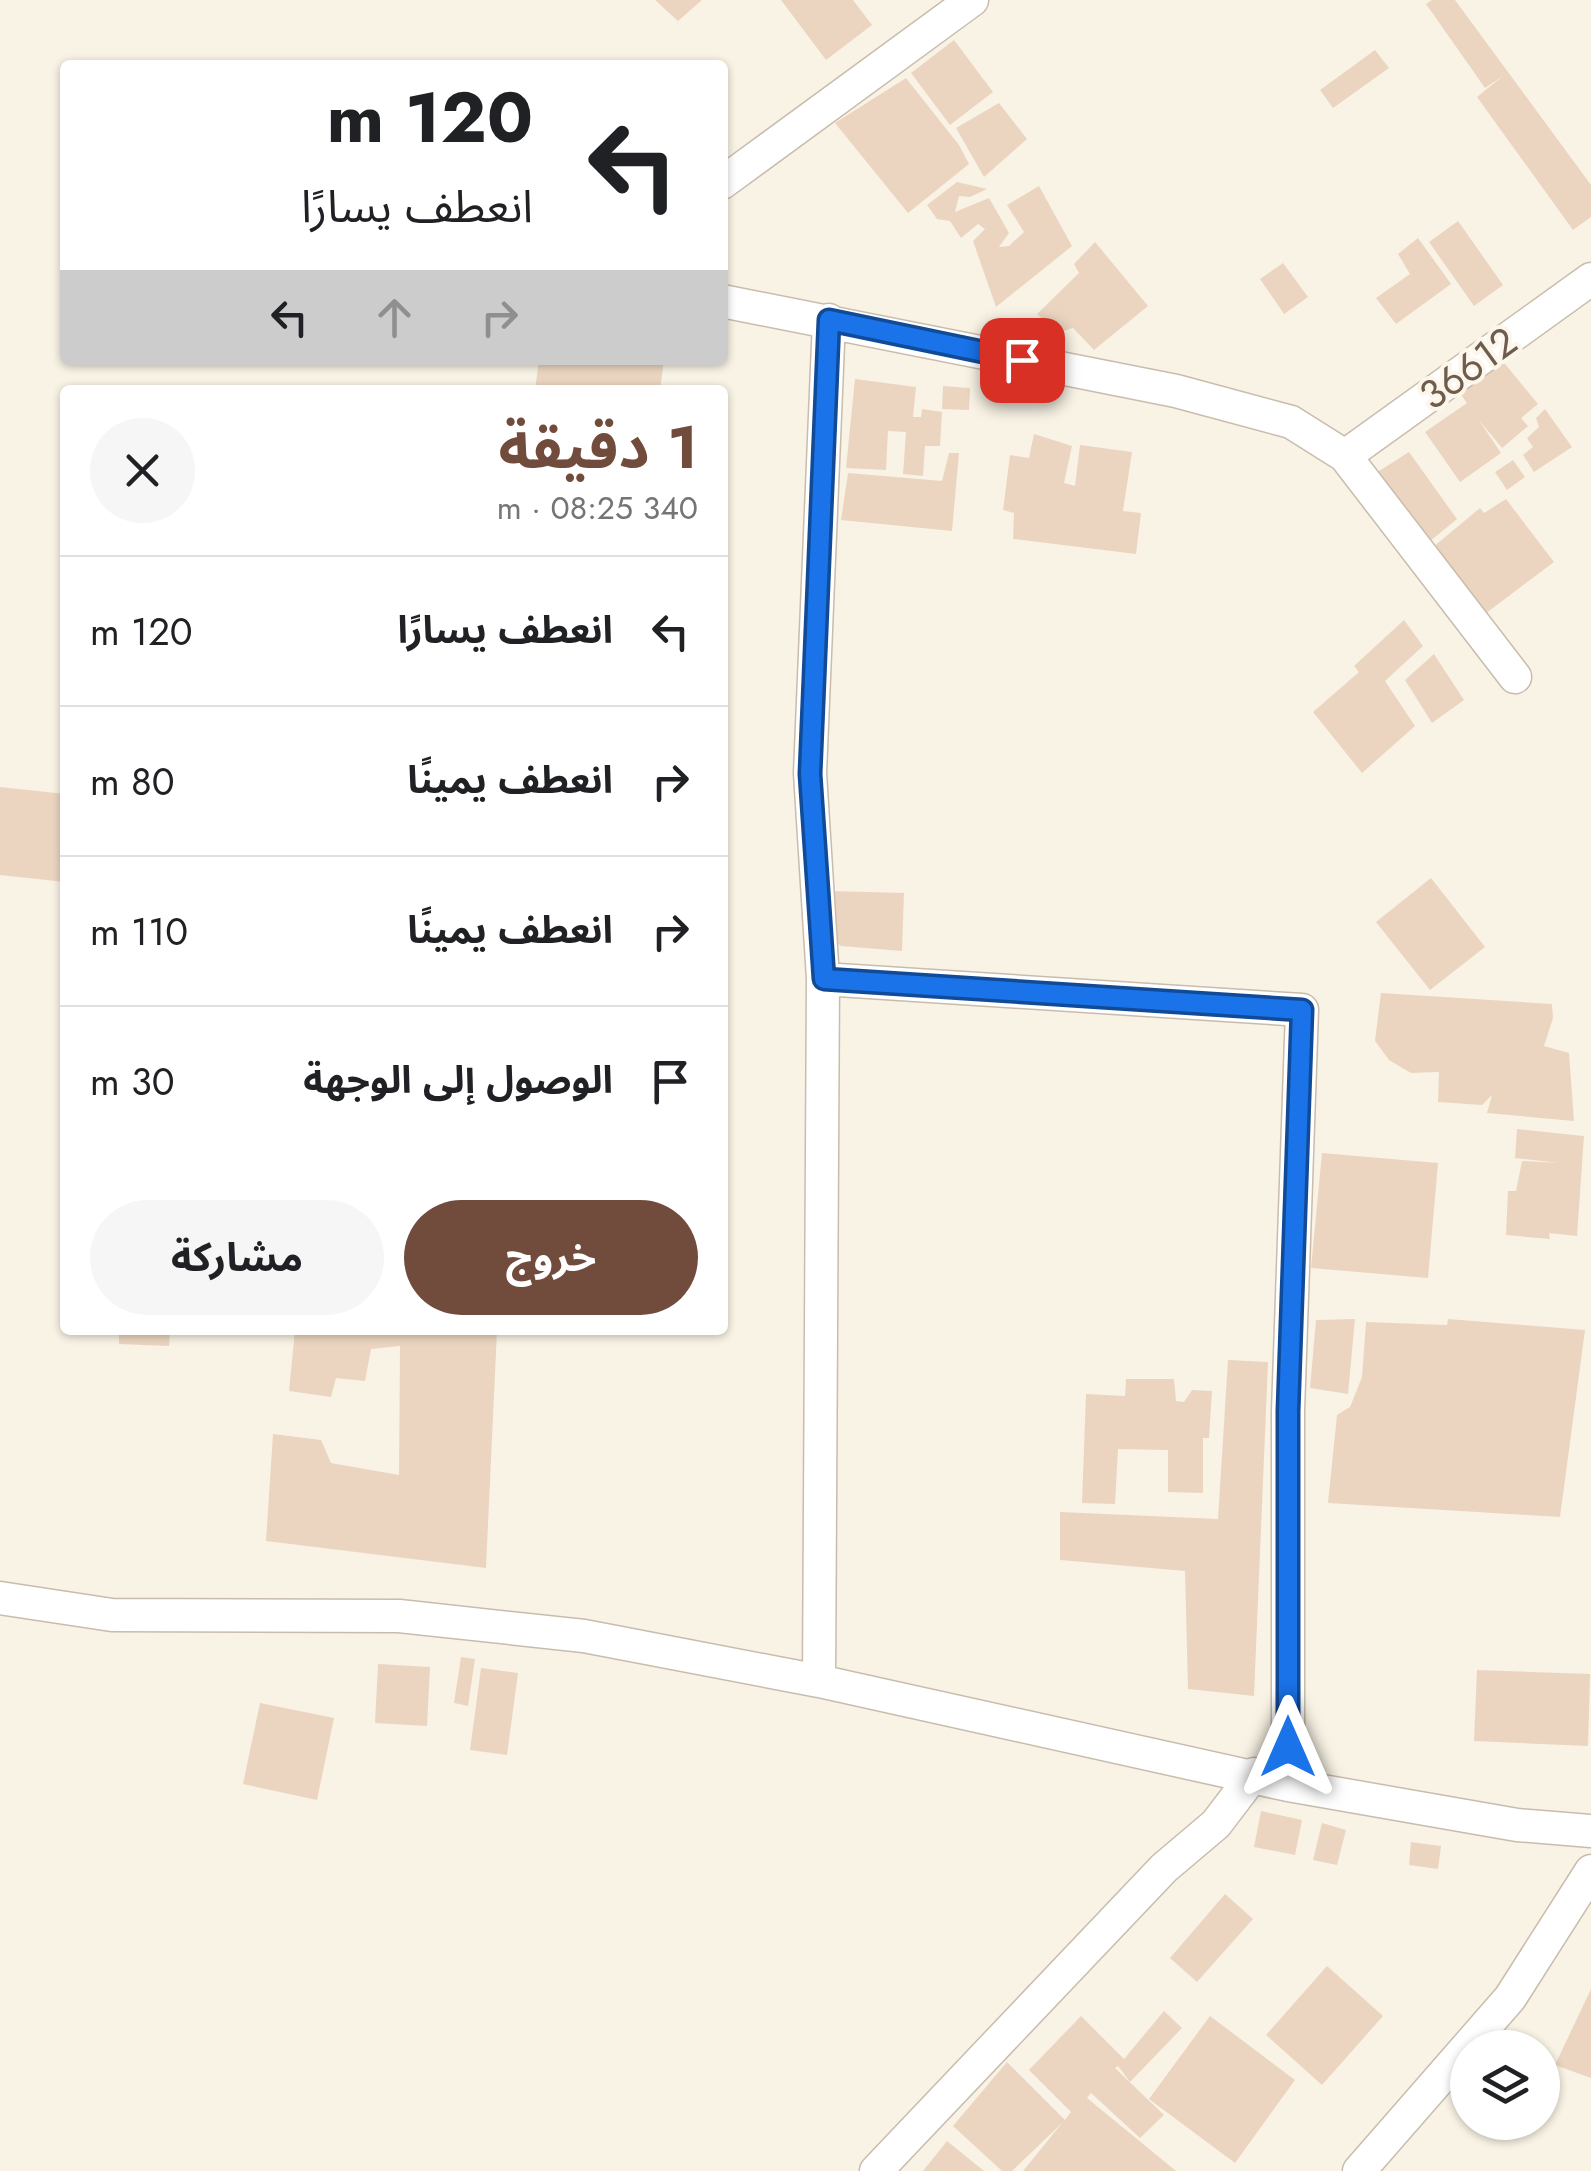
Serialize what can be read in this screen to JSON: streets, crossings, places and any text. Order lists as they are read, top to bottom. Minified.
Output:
{"streets":{"street":["36612"]},"page":{"turn":["120 m","انعطف يسارًا"],"heading":["1 دقيقة","340 m · 08:25"],"list":[{"name":"انعطف يسارًا","value":"120 m"},{"name":"انعطف يمينًا","value":"80 m"},{"name":"انعطف يمينًا","value":"110 m"},{"name":"الوصول إلى الوجهة","value":"30 m"}],"buttons":["خروج","مشاركة"]}}
